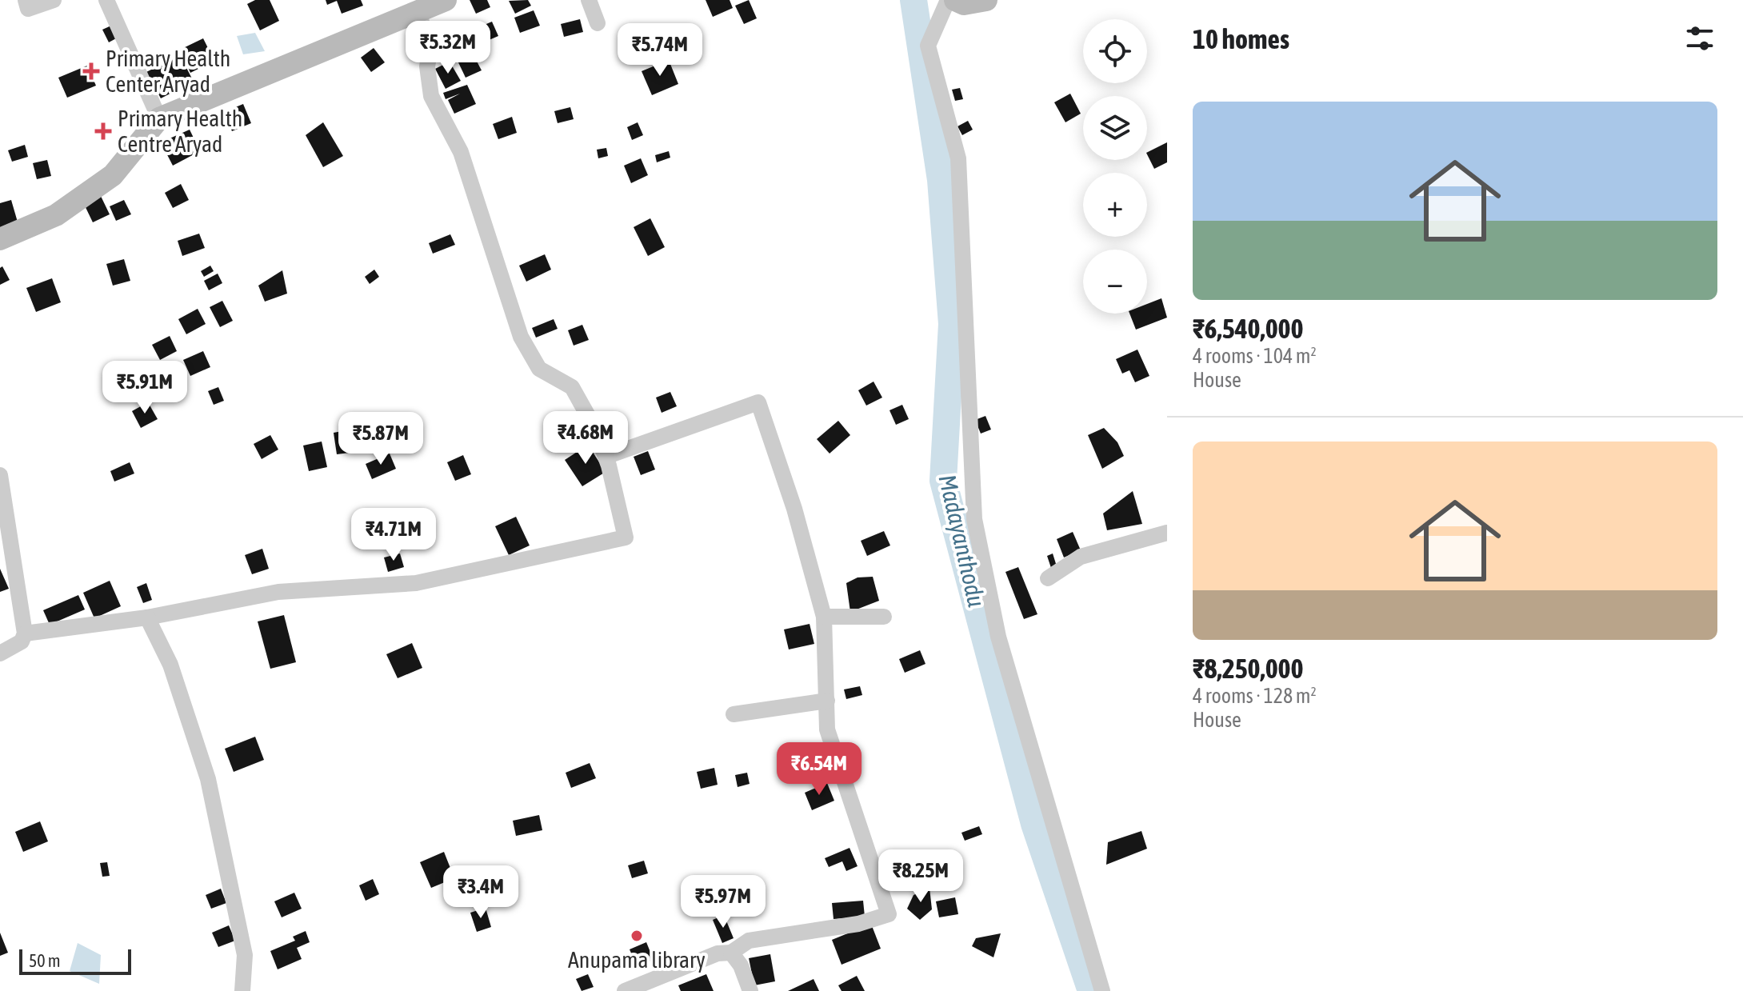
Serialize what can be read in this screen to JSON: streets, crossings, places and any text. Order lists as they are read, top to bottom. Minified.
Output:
{"water":["Madayanthodu"],"places":{"health":["Primary Health Center Aryad","Primary Health Centre Aryad"],"other":["Anupama library"]},"scale_bar":"50 m","page":{"heading":"10 homes","map_buttons":["+","−"],"price":["₹5.32M","₹5.74M","₹5.91M","₹4.68M","₹5.87M","₹4.71M","₹6.54M","₹8.25M","₹3.4M","₹5.97M"],"list":[{"name":"₹6,540,000","note":"4 rooms · 104 m² · House"},{"name":"₹8,250,000","note":"4 rooms · 128 m² · House"}],"scale":"50 m"}}
